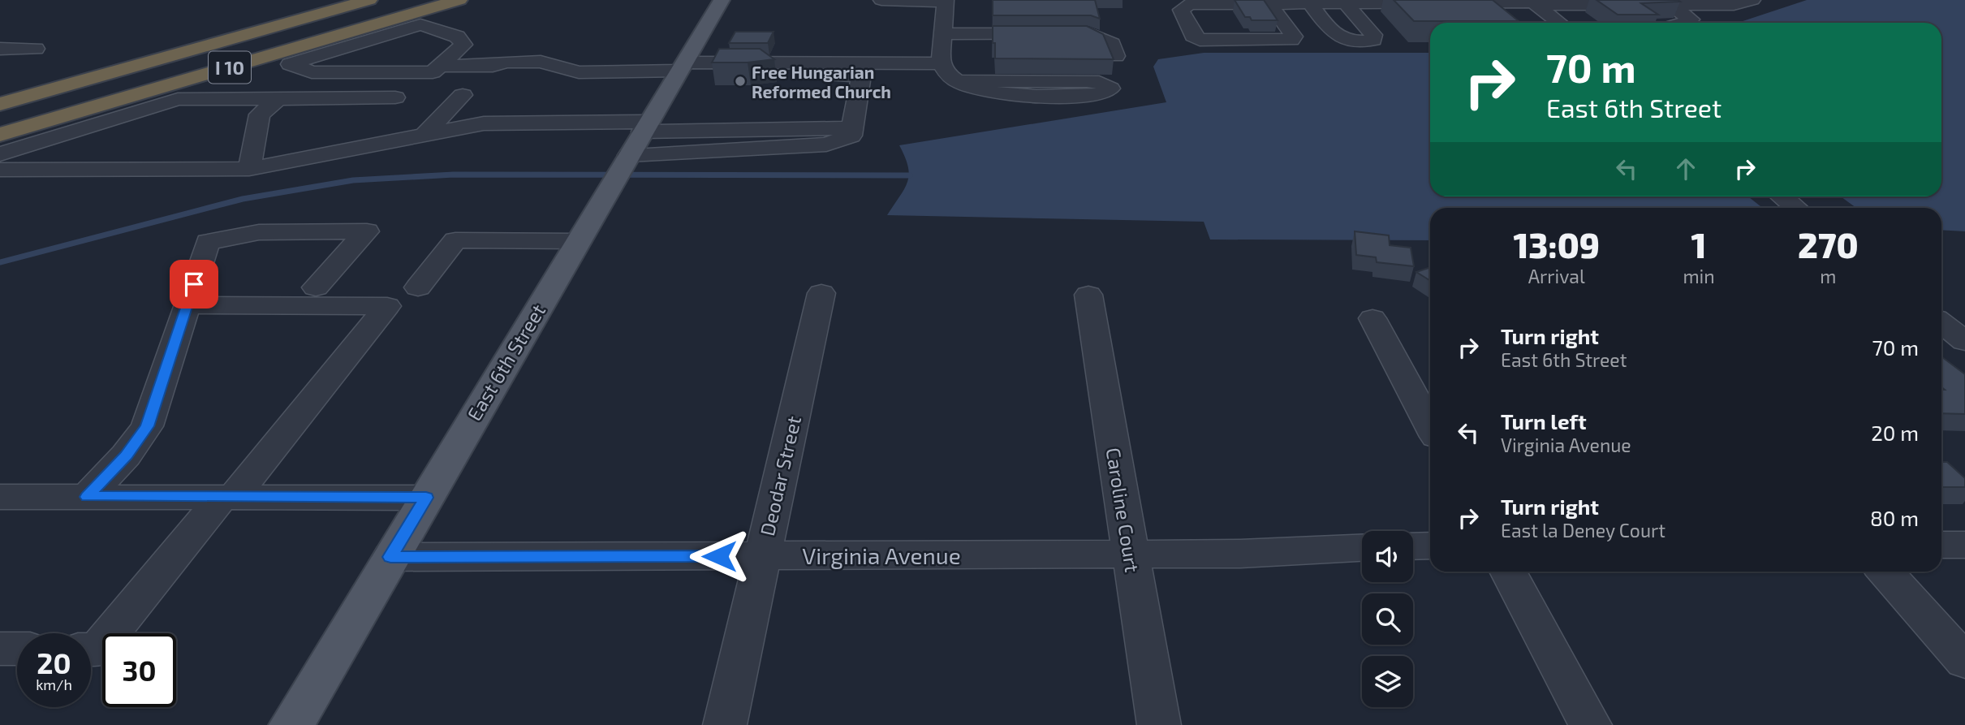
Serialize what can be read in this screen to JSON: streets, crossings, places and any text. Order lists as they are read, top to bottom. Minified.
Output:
{"streets":{"highway":["I 10"],"main road":["East 6th Street"],"street":["Deodar Street","Caroline Court","Virginia Avenue"]},"crossings":[["East 6th Street","Virginia Avenue"],["Deodar Street","Virginia Avenue"],["Caroline Court","Virginia Avenue"]],"places":["Free Hungarian Reformed Church"],"page":{"turn":["70 m","East 6th Street"],"eta":["13:09","Arrival","1","min","270","m"],"list":[{"name":"Turn right","note":"East 6th Street","value":"70 m"},{"name":"Turn left","note":"Virginia Avenue","value":"20 m"},{"name":"Turn right","note":"East la Deney Court","value":"80 m"}],"speed":"20 km/h","limit":"30"}}
